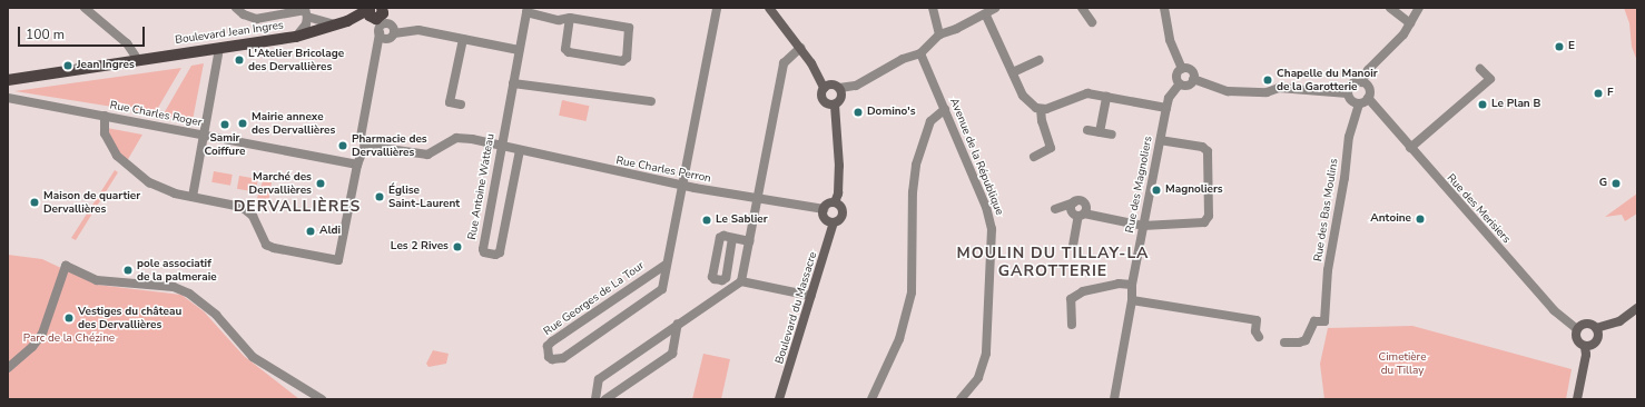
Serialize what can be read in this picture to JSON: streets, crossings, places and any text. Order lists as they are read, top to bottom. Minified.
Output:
{"streets":{"main road":["Boulevard Jean Ingres","Boulevard du Massacre"],"street":["Rue Charles Roger","Avenue de la République","Rue Charles Perron","Rue des Magnoliers","Rue Antoine Watteau","Rue des Merisiers","Rue des Bas Moulins","Rue Georges de La Tour"]},"crossings":[["Rue Charles Perron","Rue Antoine Watteau"],["Rue Charles Perron","Rue Georges de La Tour"],["Rue Charles Perron","Boulevard du Massacre"],["Rue des Merisiers","Rue des Bas Moulins"]],"districts":["DERVALLIÈRES","MOULIN DU TILLAY-LA GAROTTERIE"],"parks":["Parc de la Chézine","Cimetière du Tillay"],"places":["E","L'Atelier Bricolage des Dervallières","Jean Ingres","Chapelle du Manoir de la Garotterie","F","Le Plan B","Domino's","Mairie annexe des Dervallières","Samir Coiffure","Pharmacie des Dervallières","Marché des Dervallières","G","Magnoliers","Église Saint-Laurent","Maison de quartier Dervallières","Antoine","Le Sablier","Aldi","Les 2 Rives","pole associatif de la palmeraie","Vestiges du château des Dervallières"],"scale_bar":"100 m"}
